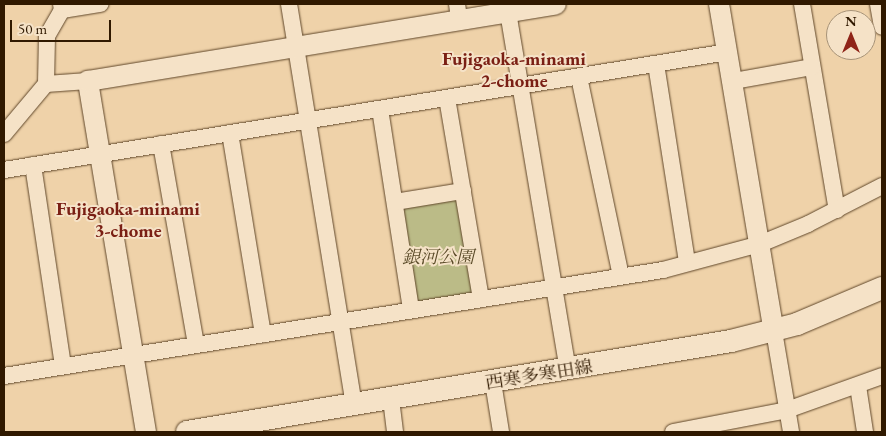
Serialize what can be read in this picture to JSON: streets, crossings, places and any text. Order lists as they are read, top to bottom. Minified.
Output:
{"streets":{"main road":["西寒多寒田線"]},"districts":["Fujigaoka-minami 2-chome","Fujigaoka-minami 3-chome"],"parks":["銀河公園"],"scale_bar":"50 m","north":"top"}
